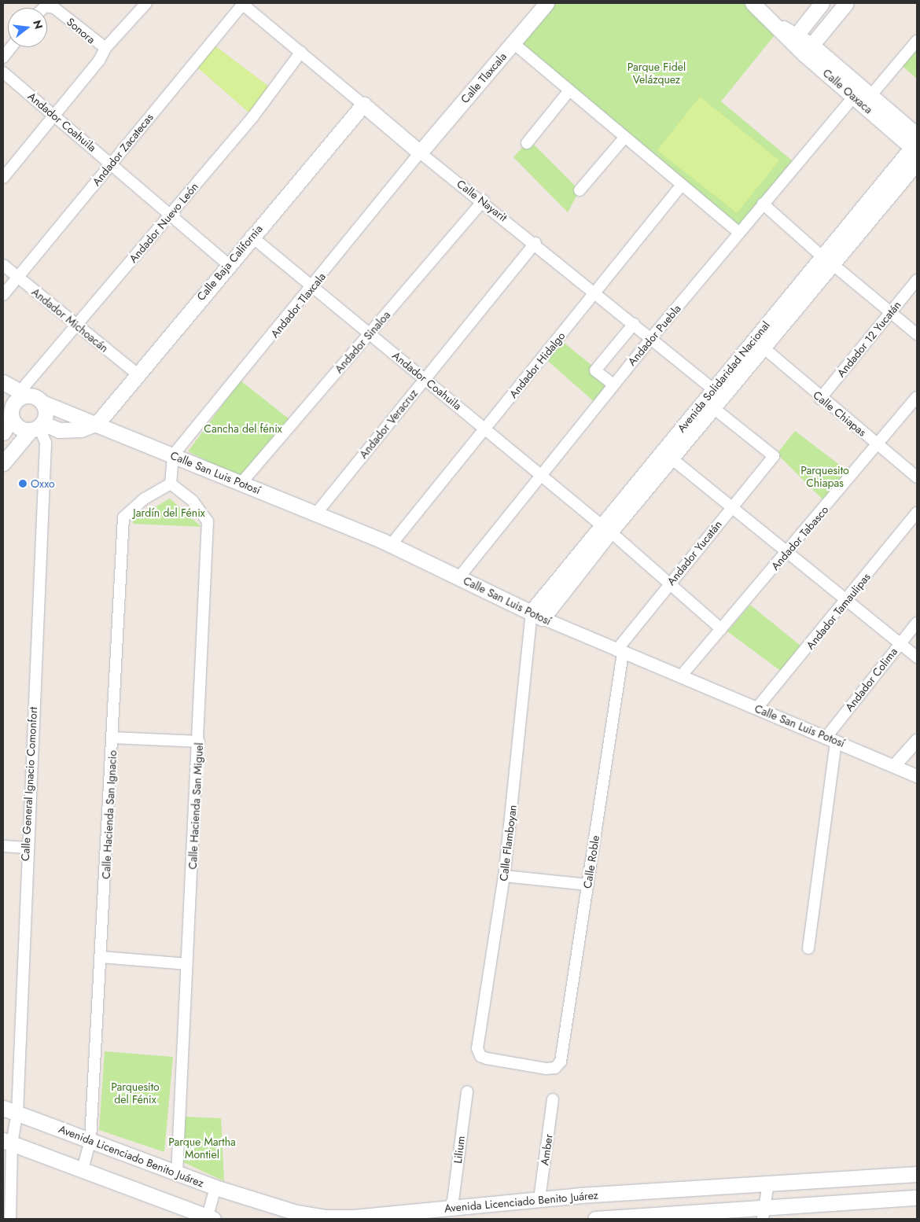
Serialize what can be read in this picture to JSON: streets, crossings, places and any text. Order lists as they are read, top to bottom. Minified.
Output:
{"streets":{"main road":["Calle Tlaxcala","Calle Oaxaca","Calle Nayarit","Calle Baja California","Avenida Solidaridad Nacional","Calle San Luis Potosí","Avenida Licenciado Benito Juárez"],"street":["Sonora","Andador Coahuila","Andador Zacatecas","Andador Nuevo León","Andador Tlaxcala","Andador Michoacán","Andador Puebla","Andador 12 Yucatán","Andador Sinaloa","Andador Hidalgo","Calle Chiapas","Andador Veracruz","Andador Tabasco","Andador Yucatán","Andador Tamaulipas","Andador Colima","Calle General Ignacio Comonfort","Calle Hacienda San Miguel","Calle Hacienda San Ignacio","Calle Flamboyan","Calle Roble","Lilium","Amber"]},"crossings":[["Calle Tlaxcala","Calle Nayarit"],["Calle Tlaxcala","Andador Tlaxcala"],["Calle Oaxaca","Andador Puebla"],["Calle Oaxaca","Avenida Solidaridad Nacional"],["Andador Coahuila","Andador Zacatecas"],["Andador Coahuila","Andador Nuevo León"],["Andador Coahuila","Calle Baja California"],["Andador Coahuila","Andador Tlaxcala"],["Andador Coahuila","Andador Puebla"],["Andador Coahuila","Andador Sinaloa"],["Andador Coahuila","Andador Hidalgo"],["Andador Coahuila","Avenida Solidaridad Nacional"],["Andador Coahuila","Andador Veracruz"],["Andador Coahuila","Andador Tabasco"],["Andador Coahuila","Andador Yucatán"],["Andador Zacatecas","Calle Nayarit"],["Andador Zacatecas","Andador Michoacán"],["Calle Nayarit","Andador Nuevo León"],["Calle Nayarit","Calle Baja California"],["Calle Nayarit","Andador Tlaxcala"],["Calle Nayarit","Andador Puebla"],["Calle Nayarit","Andador Sinaloa"],["Calle Nayarit","Andador Hidalgo"],["Calle Nayarit","Avenida Solidaridad Nacional"],["Calle Nayarit","Andador Veracruz"],["Andador Nuevo León","Andador Michoacán"],["Andador Nuevo León","Calle San Luis Potosí"],["Andador Nuevo León","Calle General Ignacio Comonfort"],["Calle Baja California","Andador Michoacán"],["Calle Baja California","Calle San Luis Potosí"],["Andador Tlaxcala","Calle San Luis Potosí"],["Andador Puebla","Calle San Luis Potosí"],["Andador 12 Yucatán","Calle Chiapas"],["Andador Sinaloa","Calle San Luis Potosí"],["Andador Hidalgo","Calle San Luis Potosí"],["Avenida Solidaridad Nacional","Calle Chiapas"],["Avenida Solidaridad Nacional","Calle San Luis Potosí"],["Avenida Solidaridad Nacional","Andador Yucatán"],["Avenida Solidaridad Nacional","Calle Flamboyan"],["Calle Chiapas","Andador Tabasco"],["Andador Veracruz","Calle San Luis Potosí"],["Calle San Luis Potosí","Andador Tabasco"],["Calle San Luis Potosí","Andador Yucatán"],["Calle San Luis Potosí","Andador Tamaulipas"],["Calle San Luis Potosí","Andador Colima"],["Calle San Luis Potosí","Calle General Ignacio Comonfort"],["Calle San Luis Potosí","Calle Flamboyan"],["Calle San Luis Potosí","Calle Roble"],["Andador Yucatán","Calle Roble"],["Calle General Ignacio Comonfort","Avenida Licenciado Benito Juárez"],["Calle Hacienda San Miguel","Calle Hacienda San Ignacio"],["Calle Hacienda San Miguel","Avenida Licenciado Benito Juárez"],["Calle Hacienda San Ignacio","Avenida Licenciado Benito Juárez"],["Calle Flamboyan","Calle Roble"],["Lilium","Avenida Licenciado Benito Juárez"],["Amber","Avenida Licenciado Benito Juárez"]],"parks":["Parque Fidel Velázquez","Cancha del fénix","Parquesito Chiapas","Jardín del Fénix","Parquesito del Fénix","Parque Martha Montiel"],"places":["Oxxo"],"north":"right"}
